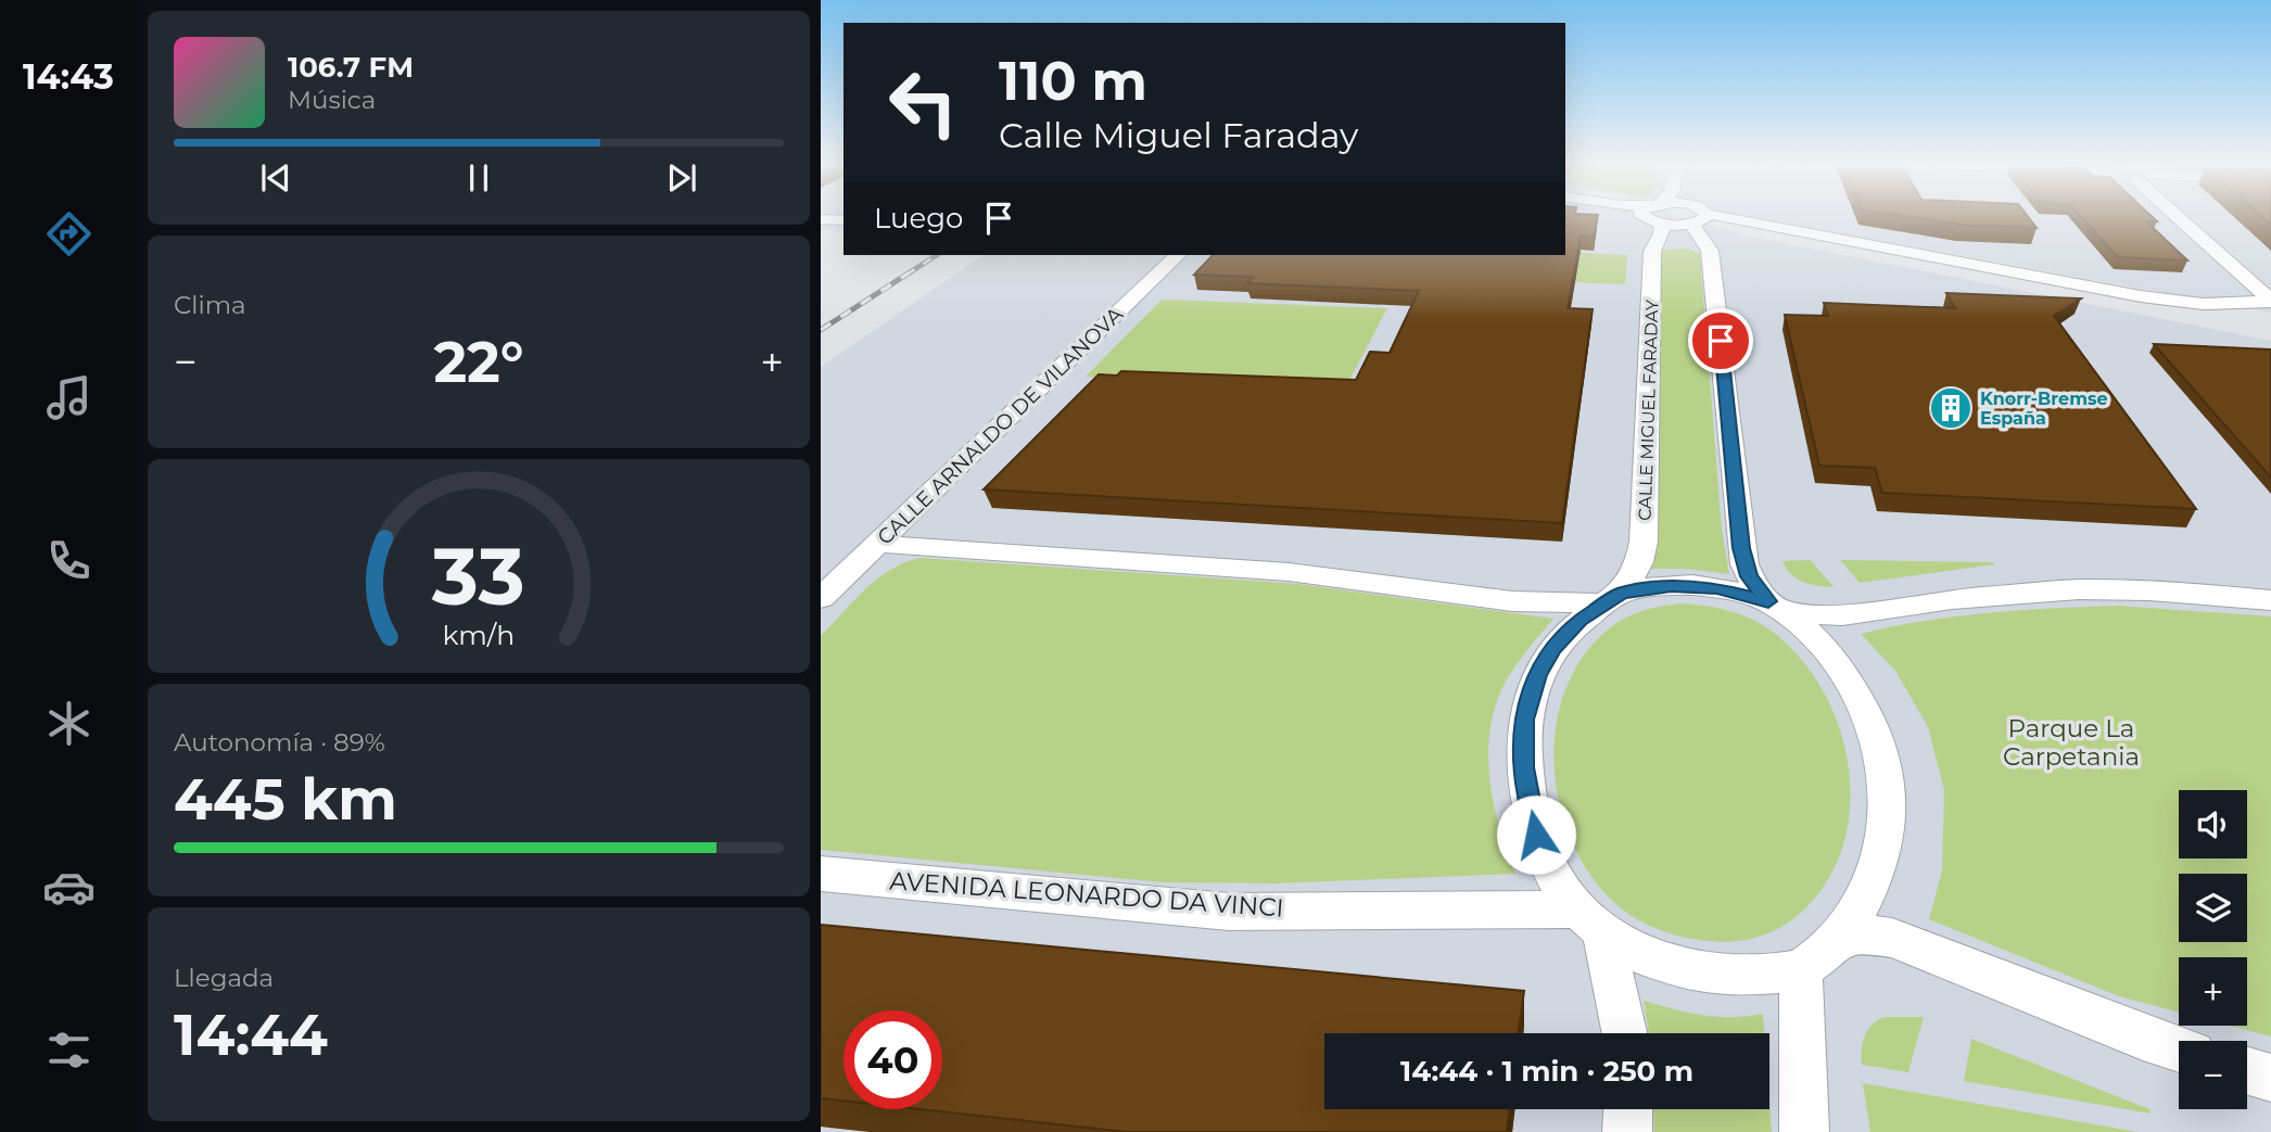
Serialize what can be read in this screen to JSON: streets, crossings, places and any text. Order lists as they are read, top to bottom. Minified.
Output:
{"streets":{"street":["CALLE MIGUEL FARADAY","CALLE ARNALDO DE VILANOVA","AVENIDA LEONARDO DA VINCI"]},"parks":["Parque La Carpetania"],"places":{"building":["Knorr-Bremse España"]},"page":{"tabs":"14:43","turn":["110 m","Calle Miguel Faraday"],"song":["106.7 FM","Música"],"then":"Luego","tile":["Clima",["Autonomía · 89%","445 km"],["Llegada","14:44"]],"heat":["−","22°","+"],"map_buttons":["+","−"],"limit":"40","trip":"14:44 · 1 min · 250 m","gauge":["33","km/h"]}}
